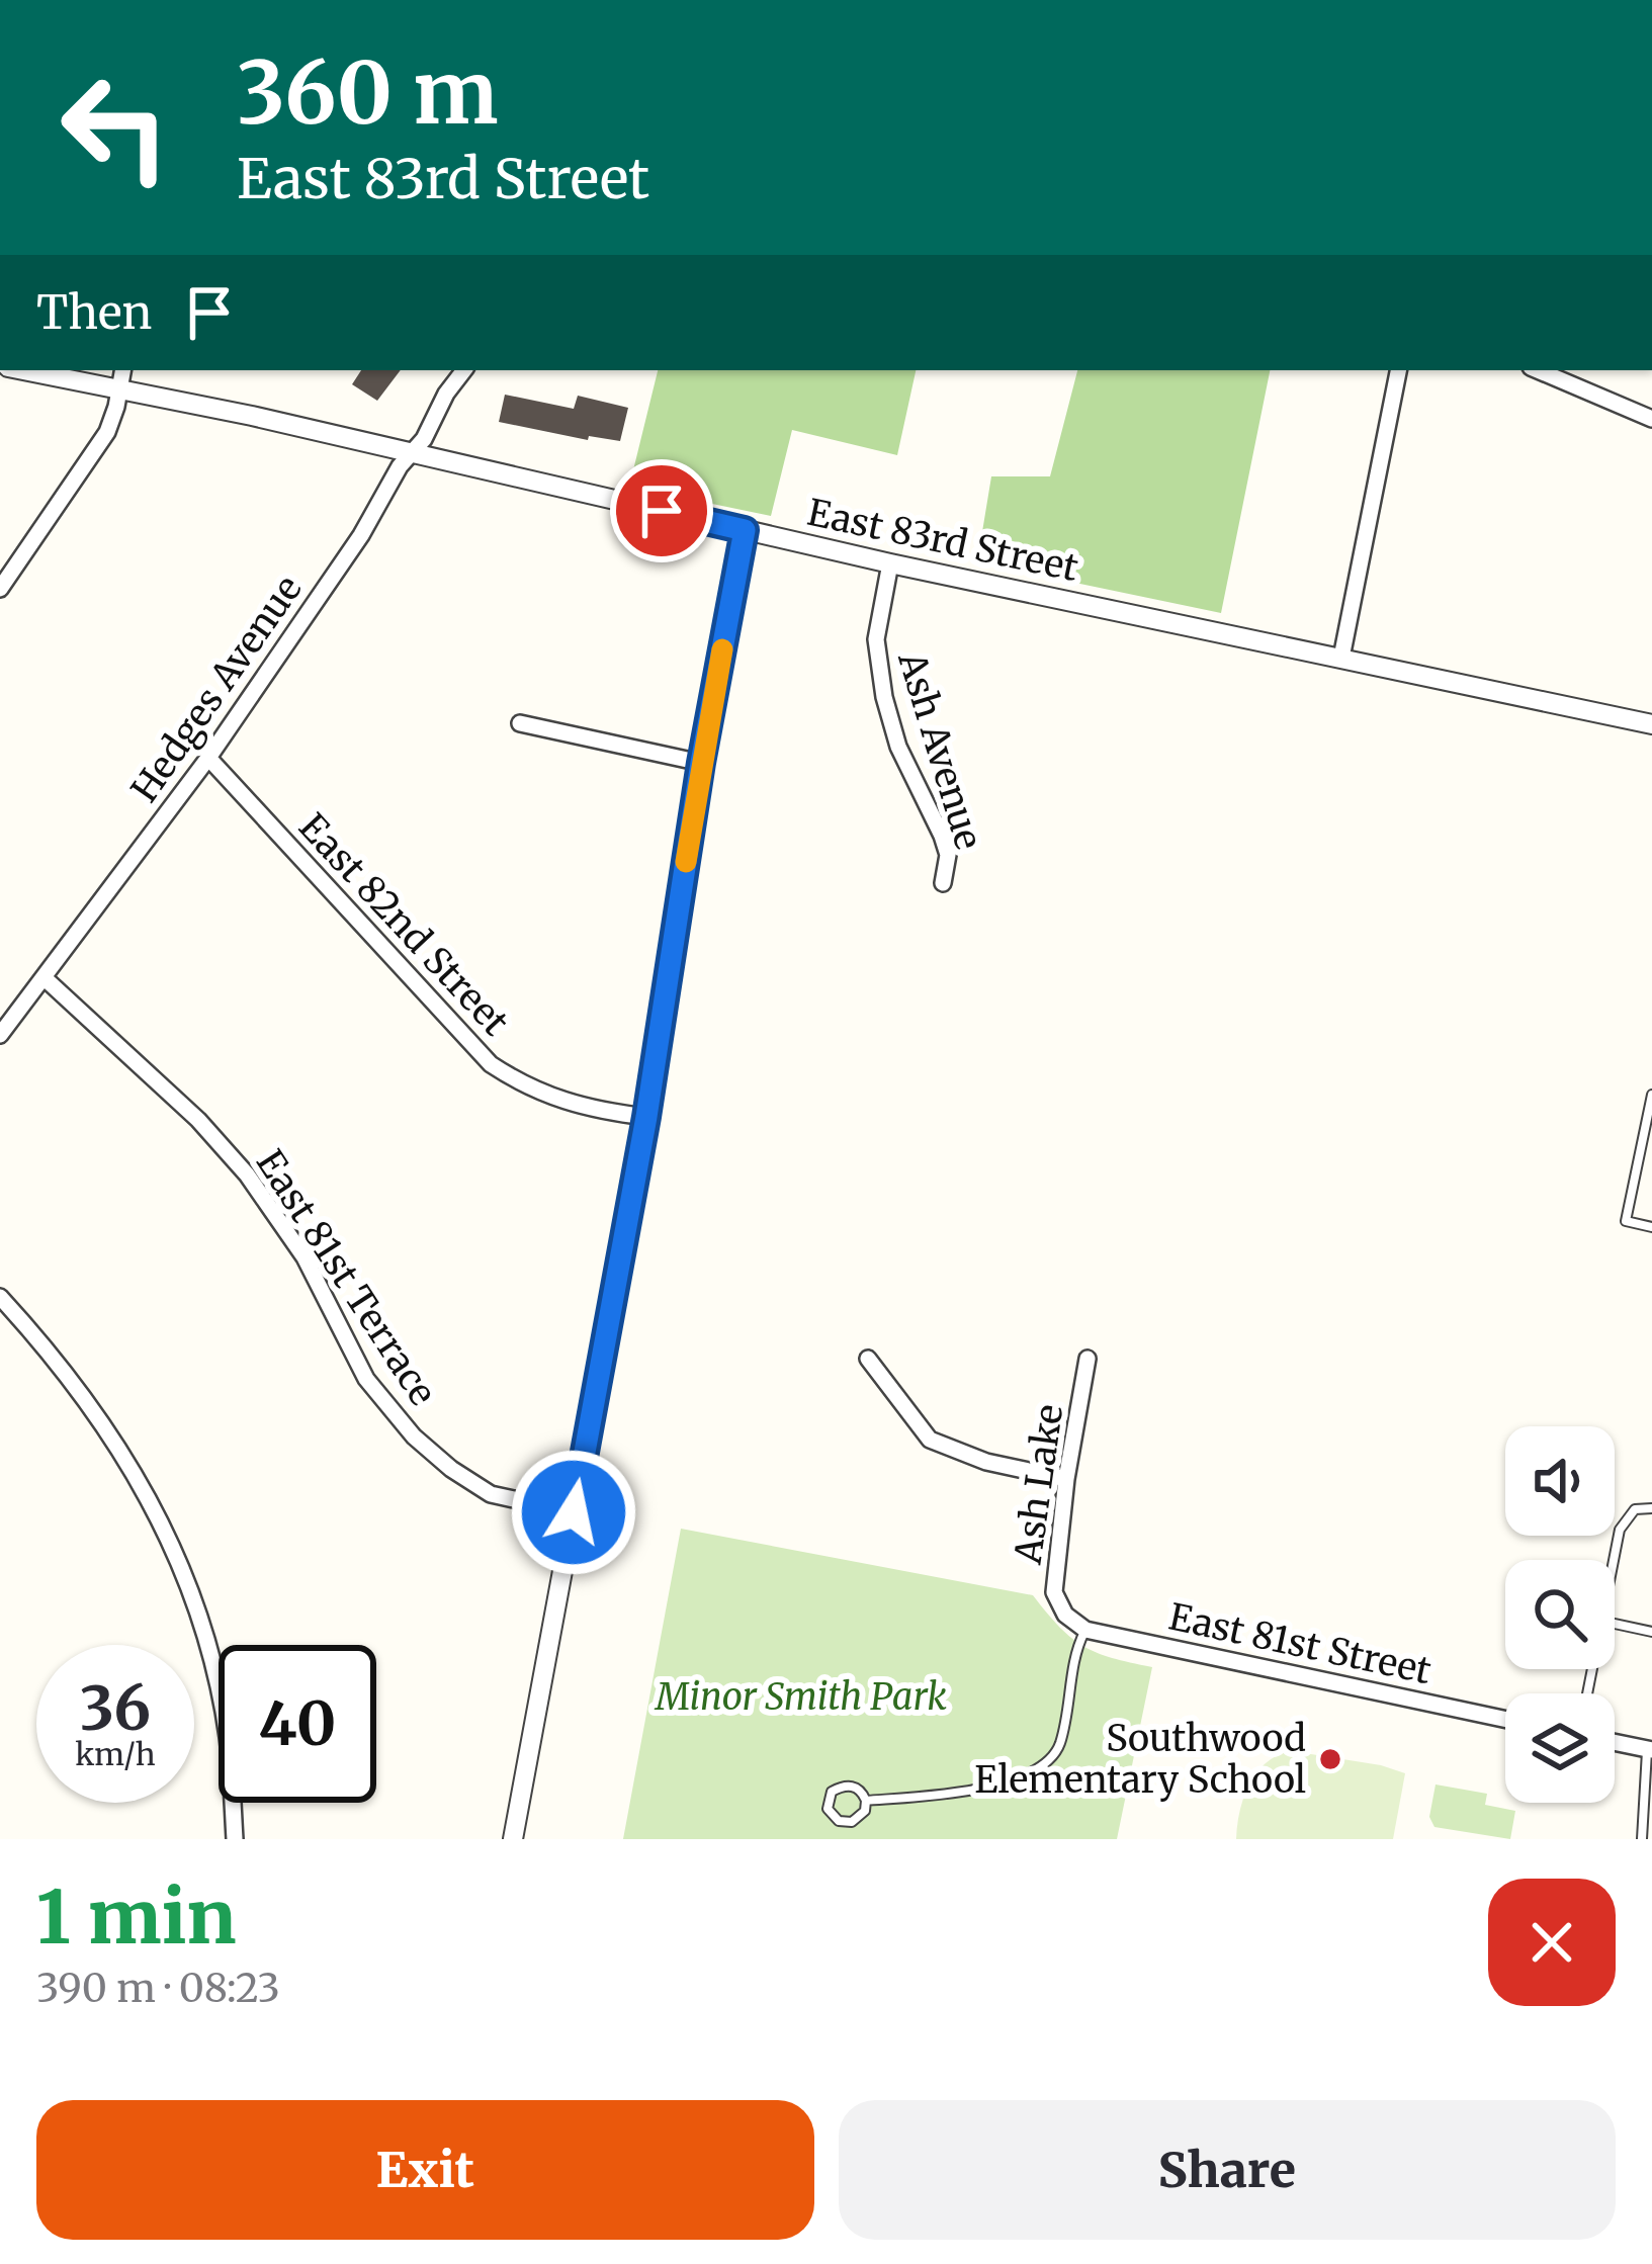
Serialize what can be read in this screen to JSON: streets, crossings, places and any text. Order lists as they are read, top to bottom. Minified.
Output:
{"streets":{"street":["East 83rd Street","Hedges Avenue","Ash Avenue","East 82nd Street","East 81st Terrace","Ash Lake","East 81st Street"]},"crossings":[["East 83rd Street","Hedges Avenue"],["East 83rd Street","Ash Avenue"],["Hedges Avenue","East 82nd Street"],["Hedges Avenue","East 81st Terrace"],["Ash Lake","East 81st Street"]],"parks":["Minor Smith Park"],"places":["Southwood Elementary School"],"page":{"turn":["360 m","East 83rd Street"],"then":"Then","speed":"36 km/h","limit":"40","heading":["1 min","390 m · 08:23"],"buttons":["Exit","Share"]}}
